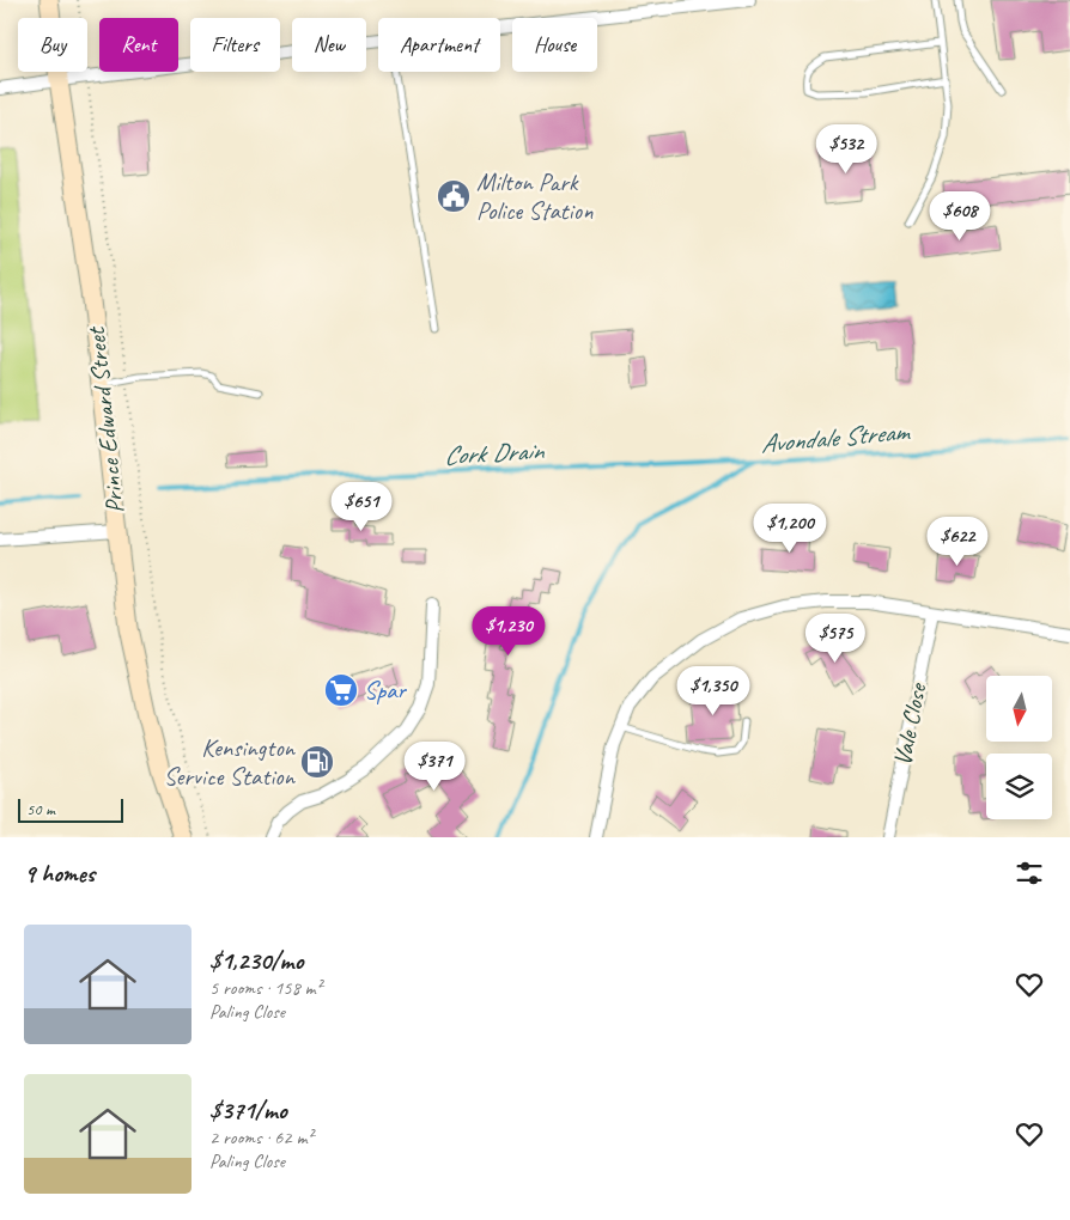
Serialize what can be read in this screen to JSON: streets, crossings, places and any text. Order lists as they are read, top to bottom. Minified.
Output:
{"streets":{"main road":["Prince Edward Street"],"street":["Vale Close"]},"water":["Avondale Stream","Cork Drain"],"places":{"public building":["Milton Park Police Station"],"supermarket":["Spar"],"fuel station":["Kensington Service Station"]},"scale_bar":"50 m","north":"bottom","page":{"chip":["Buy","Rent","Filters","New","Apartment","House"],"price":["$532","$608","$651","$1,200","$622","$1,230","$575","$1,350","$371"],"scale":"50 m","heading":"9 homes","list":[{"name":"$1,230/mo","note":"5 rooms · 158 m² · Paling Close"},{"name":"$371/mo","note":"2 rooms · 62 m² · Paling Close"}]}}
